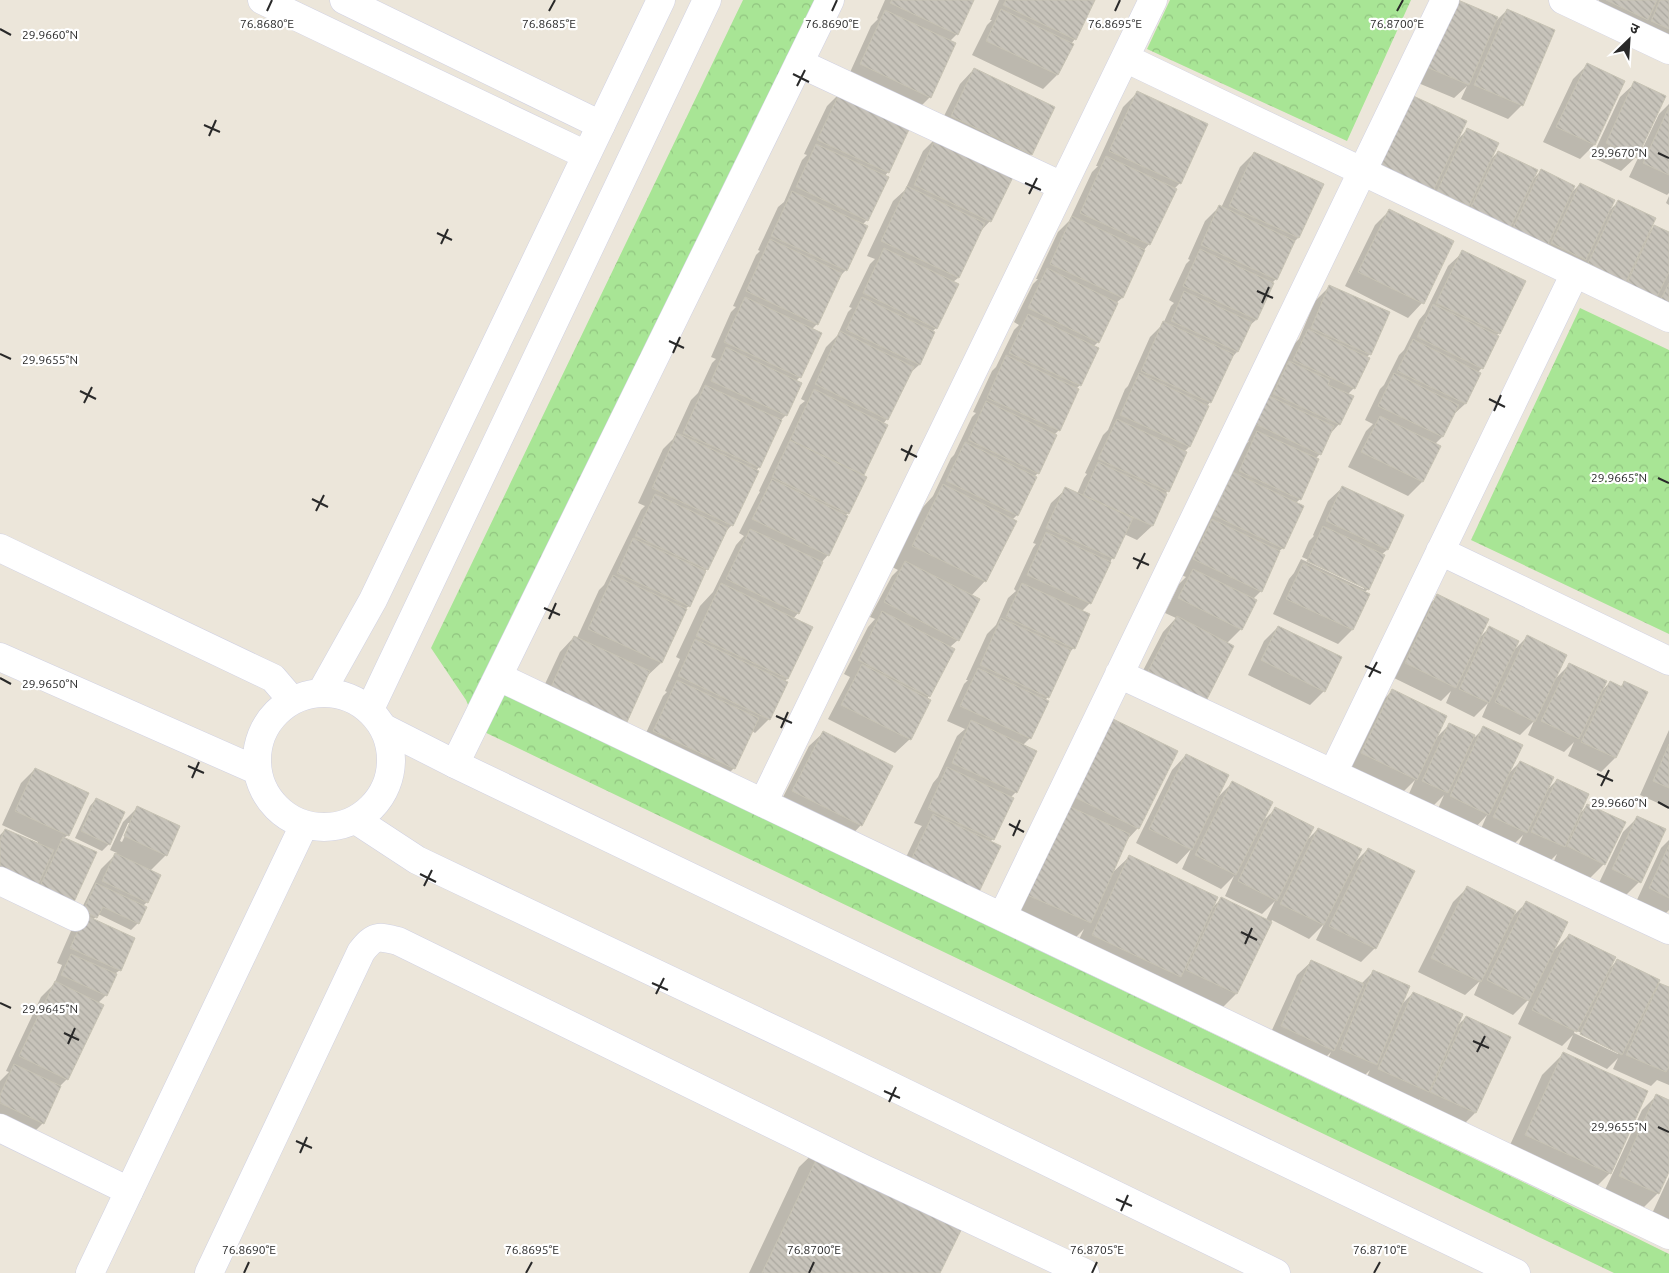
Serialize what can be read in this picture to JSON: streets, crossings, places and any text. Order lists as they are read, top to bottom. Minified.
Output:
{"north":"top right","coordinates":["76.8680°E","76.8690°E","76.8695°E","76.8700°E","76.8685°E","29.9660°N","29.9670°N","29.9655°N","29.9665°N","29.9650°N","29.9645°N","76.8705°E","76.8710°E"]}
